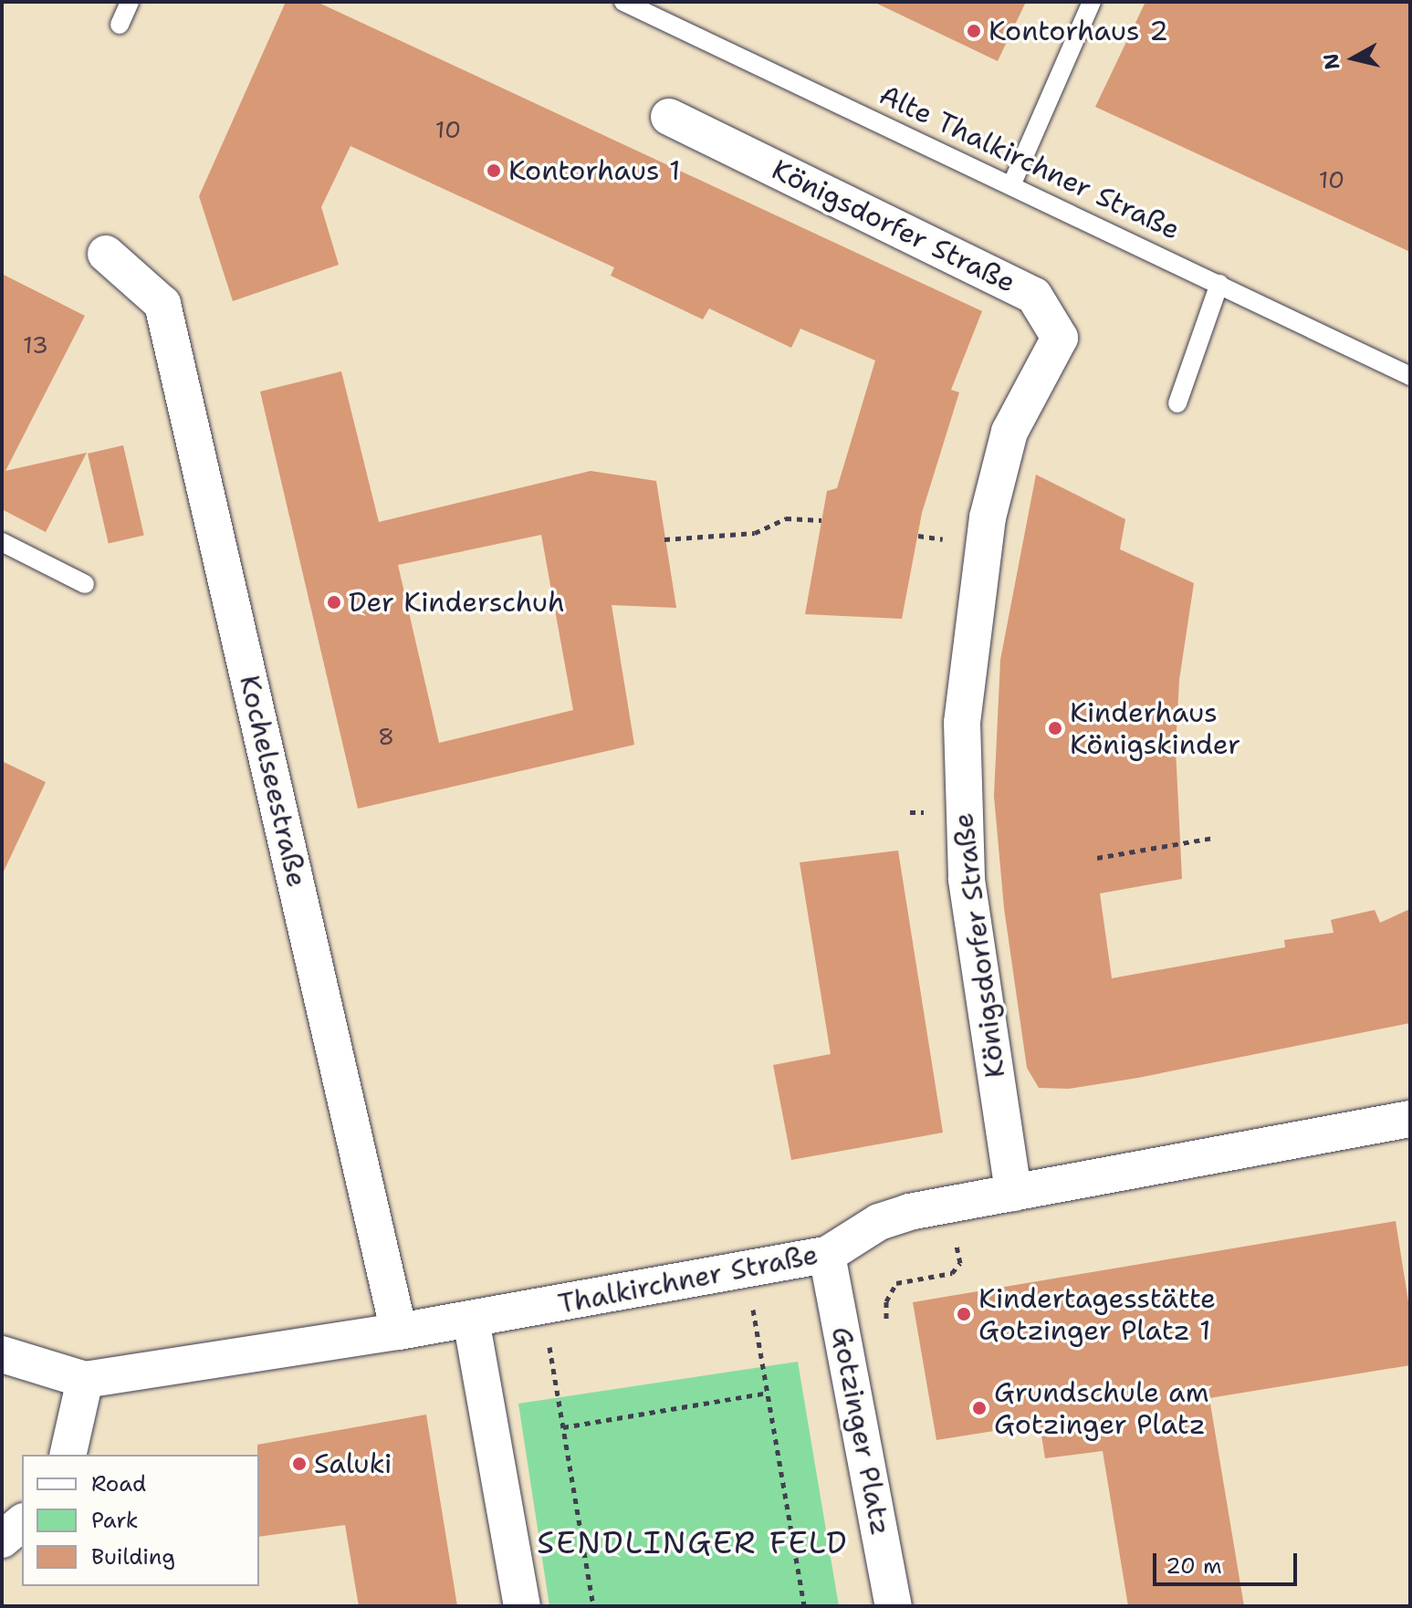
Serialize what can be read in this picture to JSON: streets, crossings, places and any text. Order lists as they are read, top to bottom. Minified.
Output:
{"streets":{"street":["Königsdorfer Straße","Kochelseestraße","Thalkirchner Straße","Gotzinger Platz"],"lane":["Alte Thalkirchner Straße"]},"crossings":[["Königsdorfer Straße","Thalkirchner Straße"],["Kochelseestraße","Thalkirchner Straße"],["Thalkirchner Straße","Gotzinger Platz"]],"districts":["SENDLINGER FELD"],"places":["Kontorhaus 2","Kontorhaus 1","Der Kinderschuh","Kinderhaus Königskinder","Kindertagesstätte Gotzinger Platz 1","Grundschule am Gotzinger Platz","Saluki"],"house_numbers":["10","10","13","8"],"legend":["Road","Park","Building"],"scale_bar":"20 m","north":"left"}
